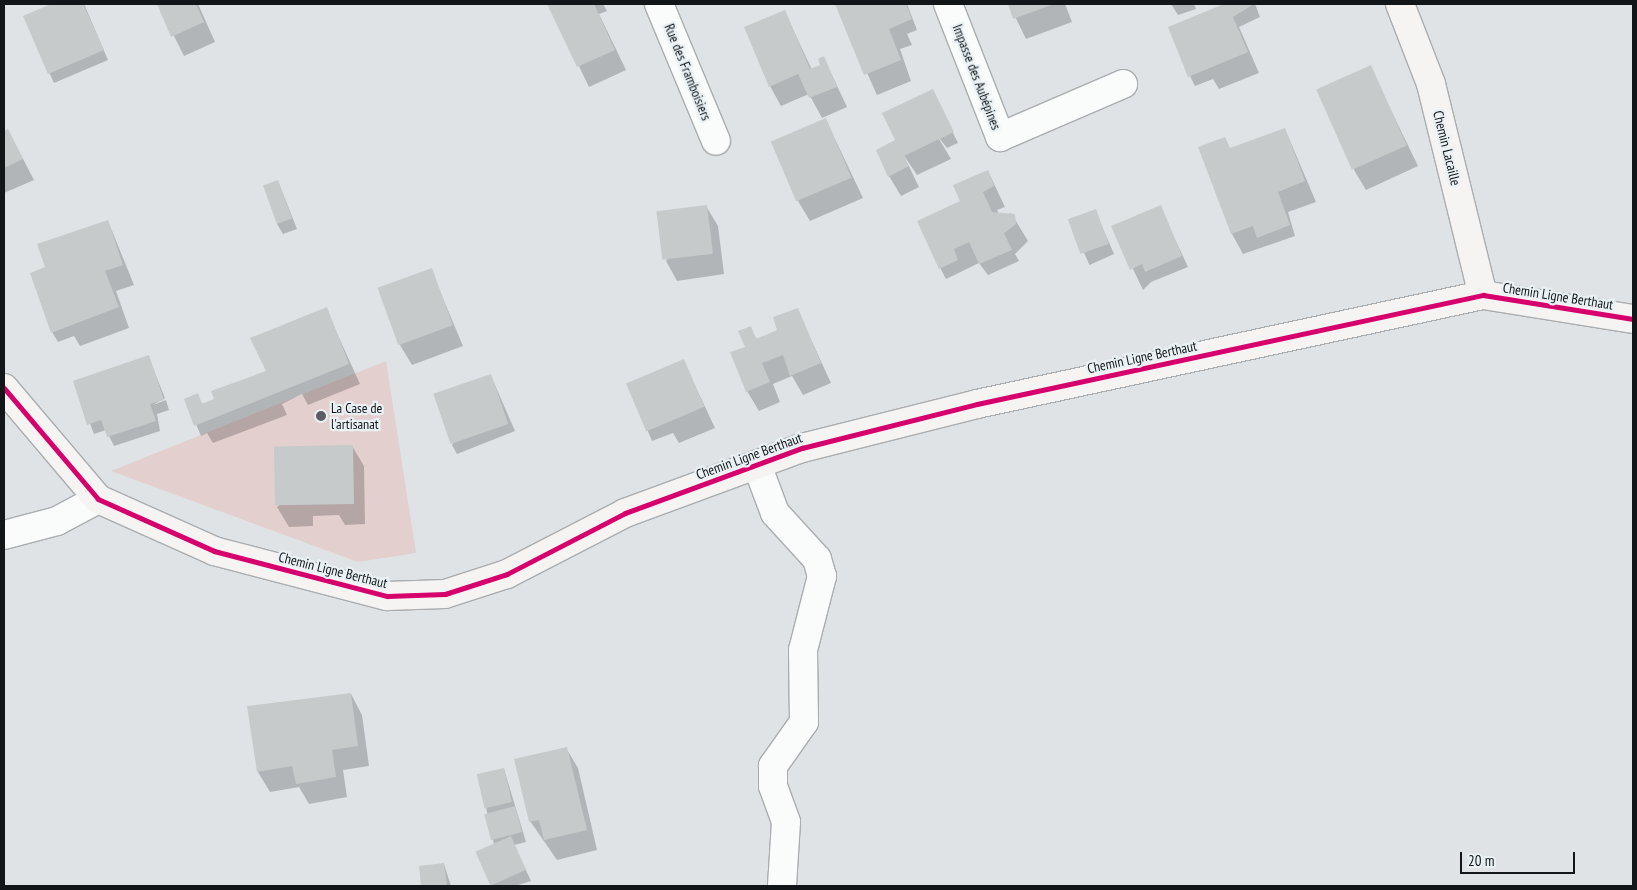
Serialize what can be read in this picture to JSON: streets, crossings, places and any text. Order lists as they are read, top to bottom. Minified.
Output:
{"streets":{"street":["Rue des Framboisiers","Impasse des Aubépines","Chemin Lacaille","Chemin Ligne Berthaut"]},"crossings":[["Chemin Lacaille","Chemin Ligne Berthaut"]],"places":["La Case de l'artisanat"],"scale_bar":"20 m"}
